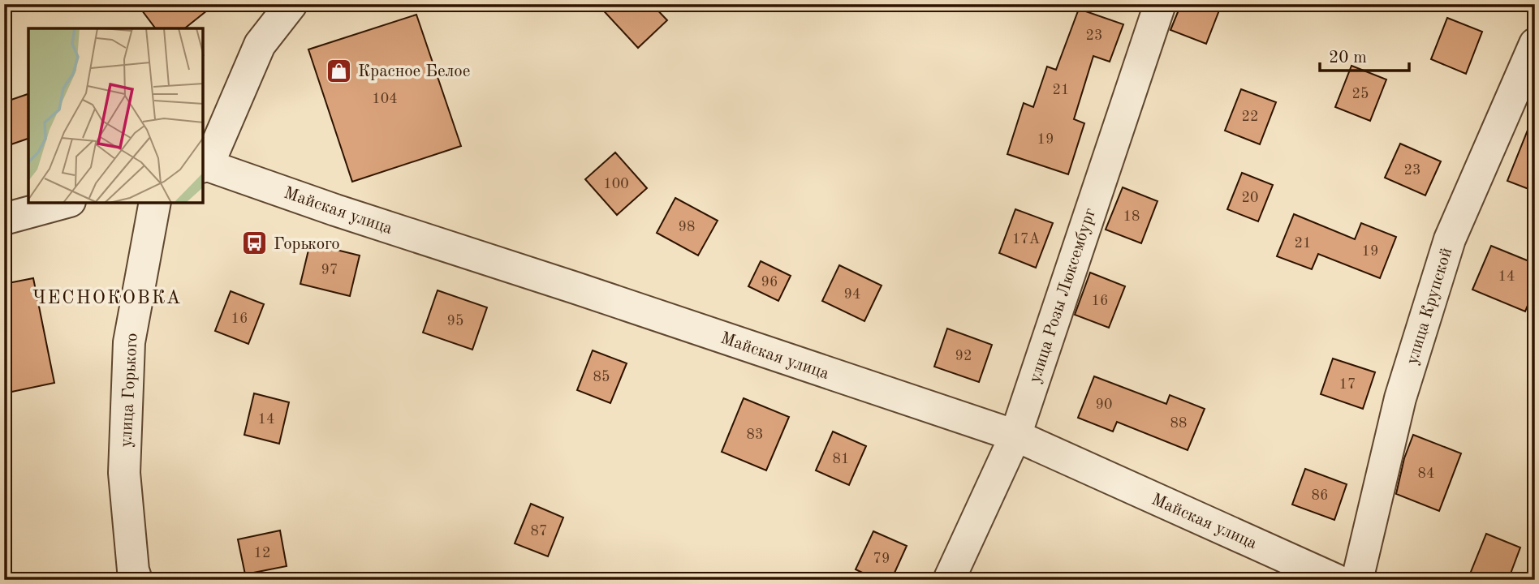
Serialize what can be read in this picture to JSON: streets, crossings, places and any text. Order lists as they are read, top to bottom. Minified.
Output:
{"streets":{"street":["Майская улица","улица Розы Люксембург","улица Крупской","улица Горького"]},"crossings":[["Майская улица","улица Розы Люксембург"]],"districts":["ЧЕСНОКОВКА"],"places":{"shop":["Красное Белое"],"bus stop":["Горького"]},"house_numbers":["23","21","25","104","22","19","23","100","20","18","98","17А","21","19","97","14","96","94","16","16","95","92","85","17","90","14","88","83","81","84","86","87","12","79"],"scale_bar":"20 m"}
